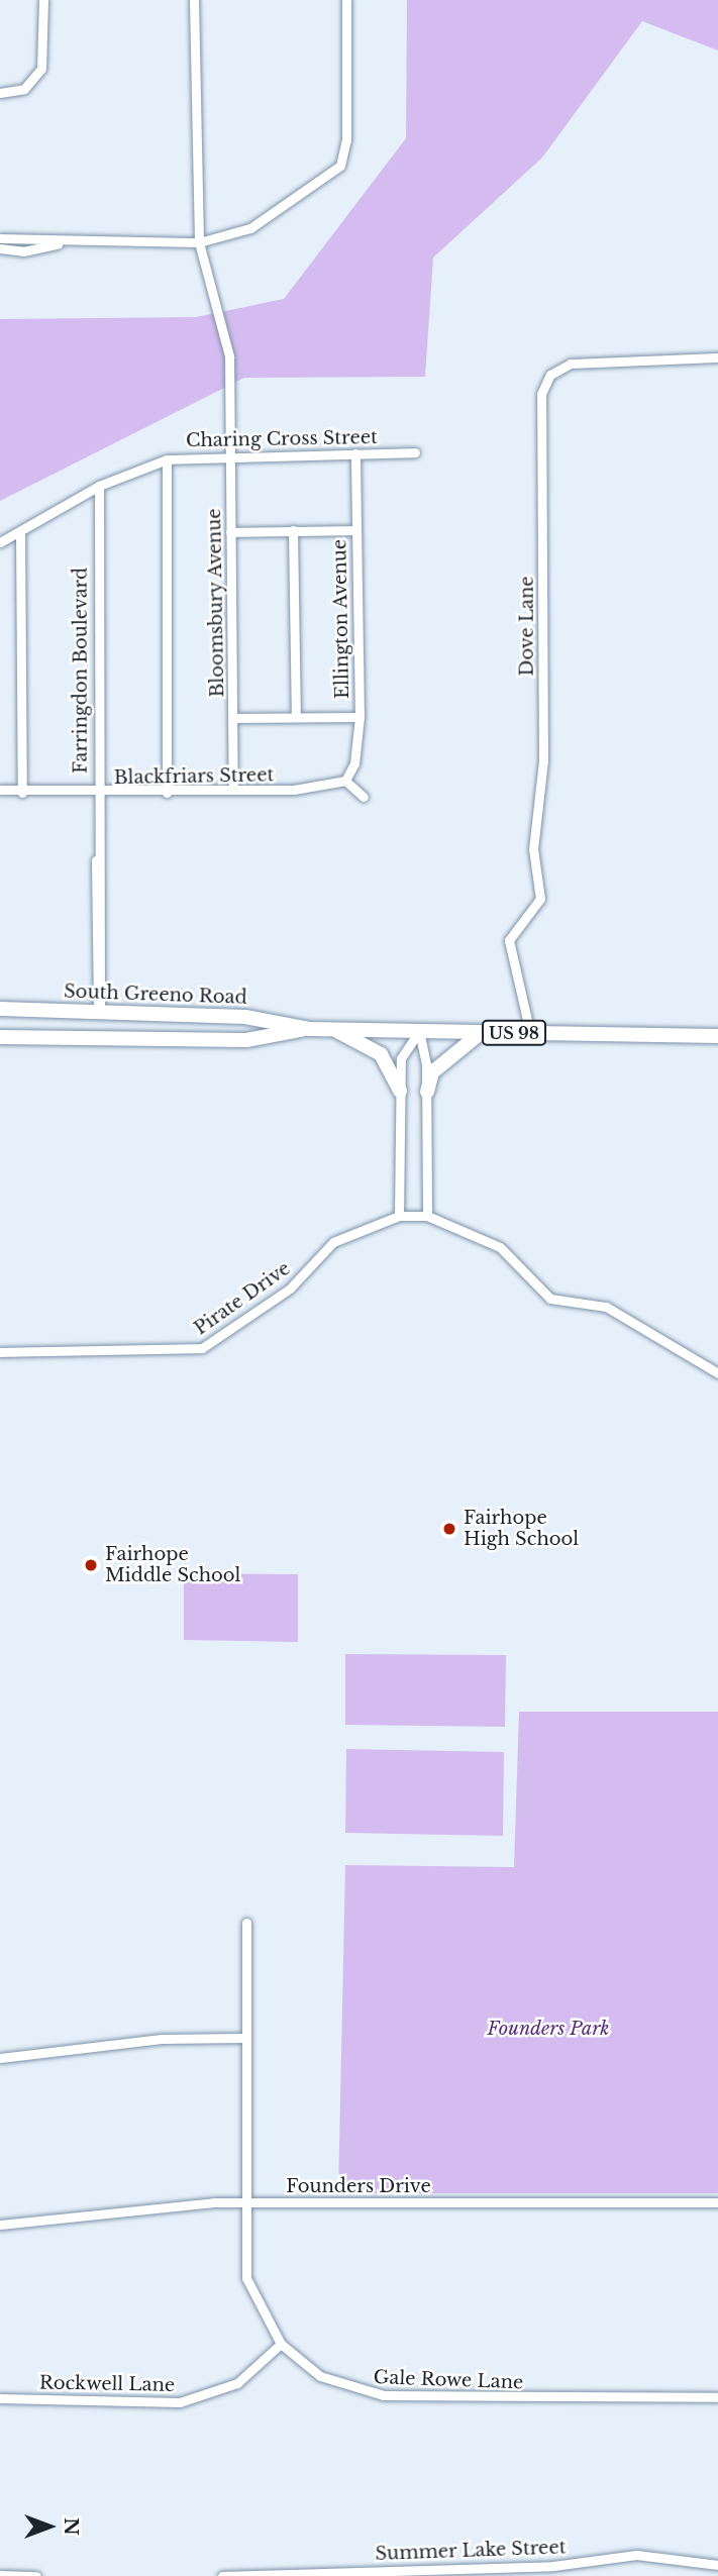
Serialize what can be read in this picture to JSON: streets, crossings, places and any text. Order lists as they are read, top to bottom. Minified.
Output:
{"streets":{"main road":["South Greeno Road","US 98"],"street":["Charing Cross Street","Bloomsbury Avenue","Ellington Avenue","Dove Lane","Farringdon Boulevard","Blackfriars Street","Pirate Drive","Founders Drive","Gale Rowe Lane","Rockwell Lane","Summer Lake Street"]},"crossings":[["Charing Cross Street","Bloomsbury Avenue"],["Charing Cross Street","Ellington Avenue"],["Charing Cross Street","Farringdon Boulevard"],["Bloomsbury Avenue","Blackfriars Street"],["Ellington Avenue","Blackfriars Street"],["Dove Lane","South Greeno Road"],["Farringdon Boulevard","Blackfriars Street"],["Farringdon Boulevard","South Greeno Road"],["Founders Drive","Gale Rowe Lane"],["Gale Rowe Lane","Rockwell Lane"]],"parks":["Founders Park"],"places":["Fairhope High School","Fairhope Middle School"],"north":"right"}
